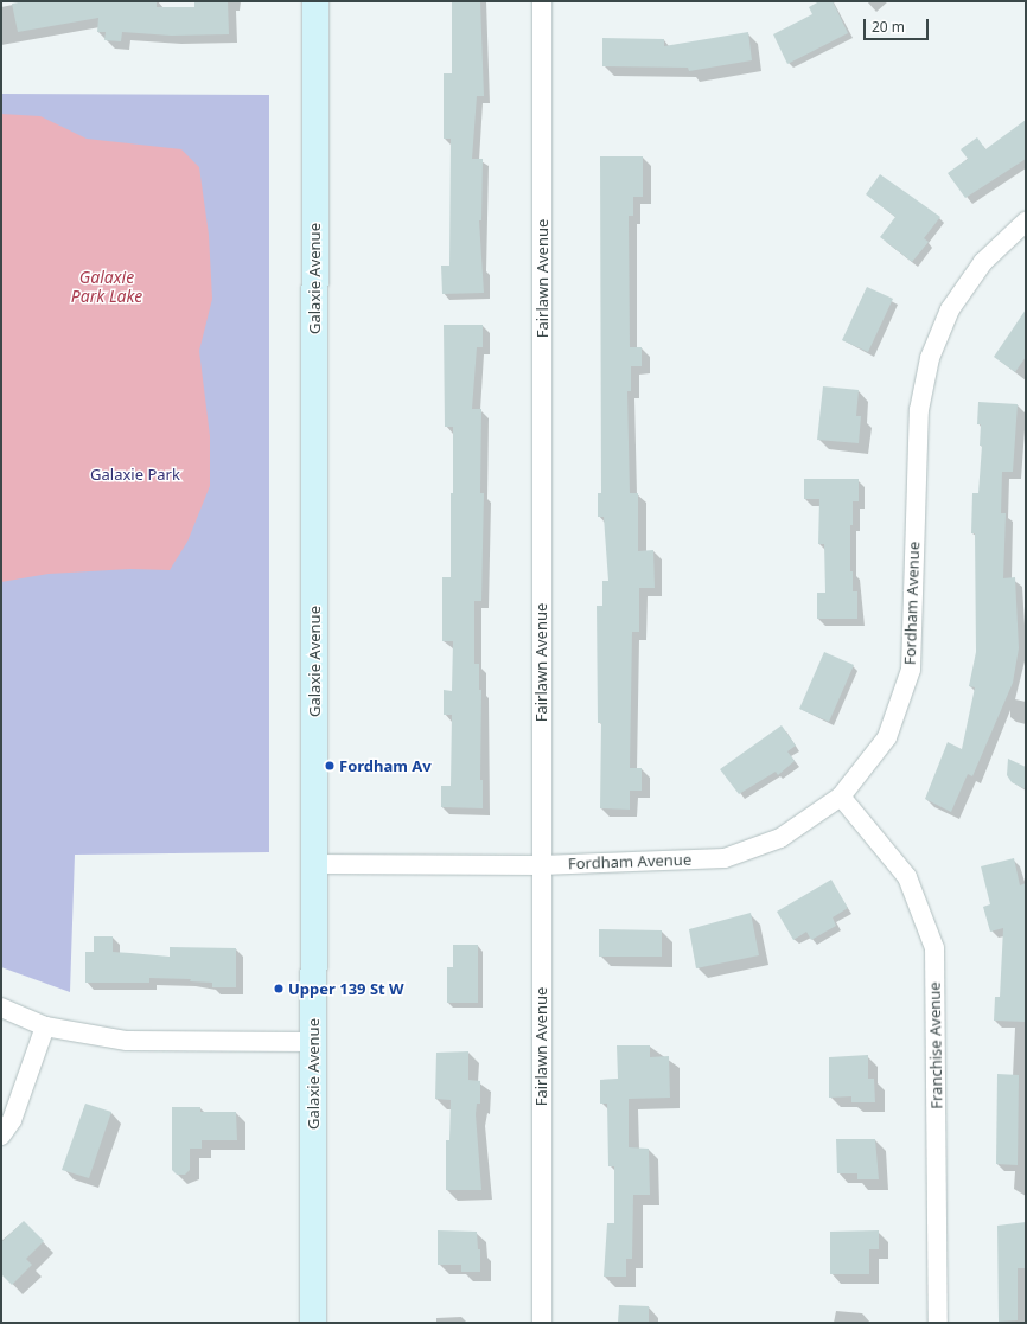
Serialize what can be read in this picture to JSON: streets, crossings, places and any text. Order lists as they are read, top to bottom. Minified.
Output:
{"streets":{"street":["Galaxie Avenue","Fairlawn Avenue","Fordham Avenue","Franchise Avenue"]},"crossings":[["Galaxie Avenue","Fordham Avenue"],["Fairlawn Avenue","Fordham Avenue"],["Fordham Avenue","Franchise Avenue"]],"water":["Galaxie Park Lake"],"parks":["Galaxie Park"],"places":["Fordham Av","Upper 139 St W"],"scale_bar":"20 m"}
